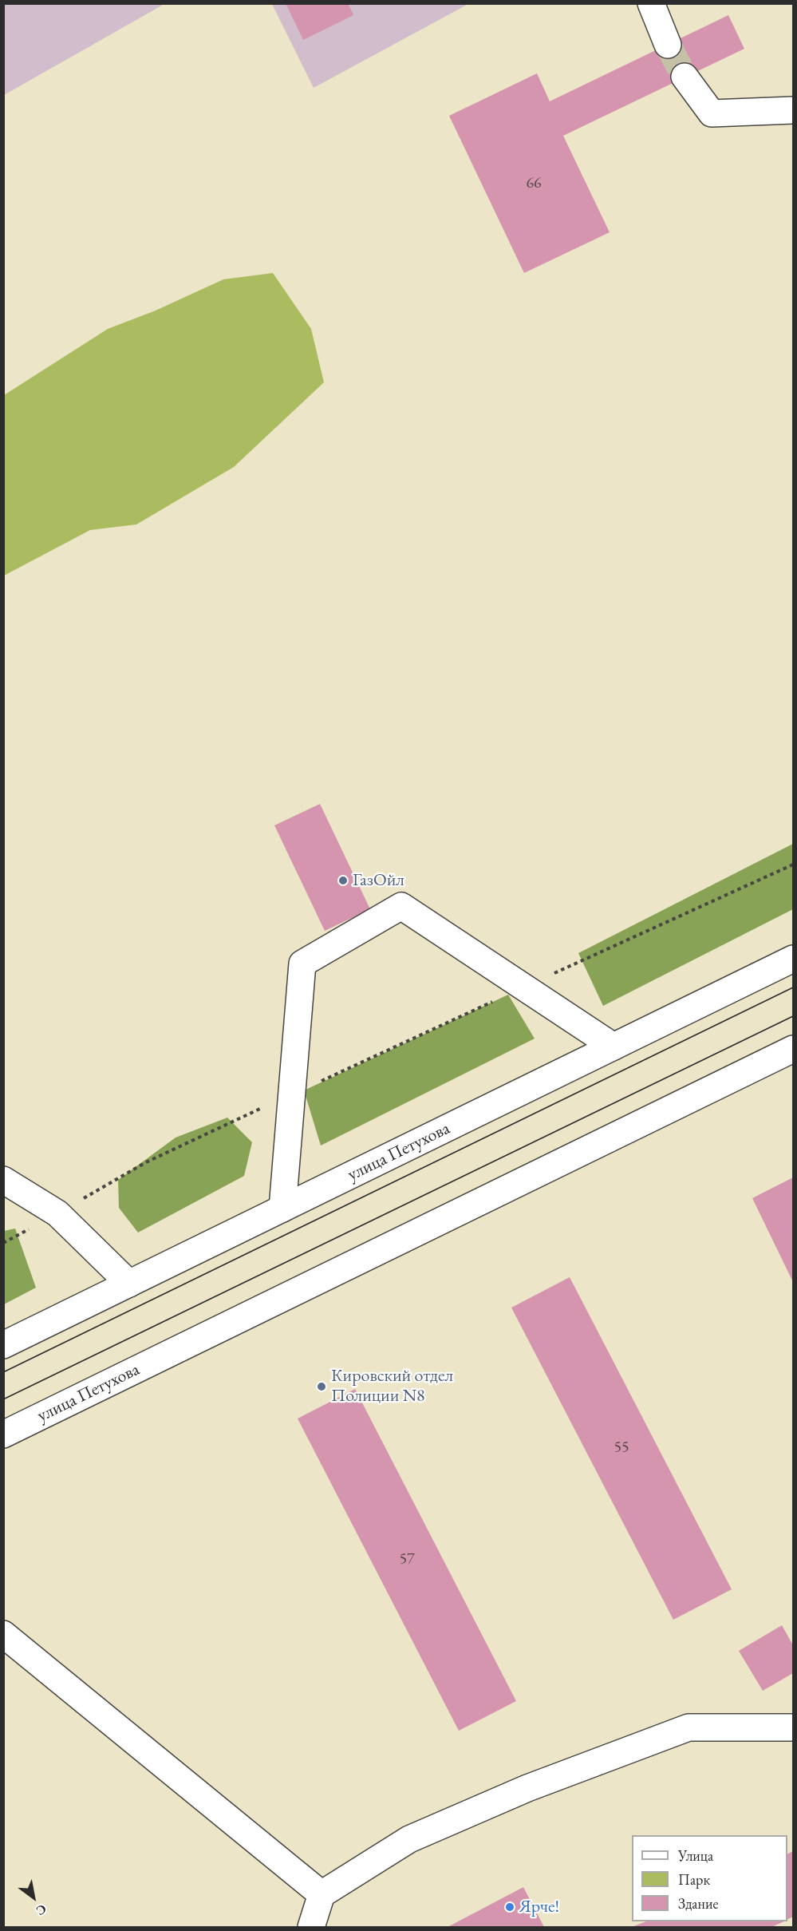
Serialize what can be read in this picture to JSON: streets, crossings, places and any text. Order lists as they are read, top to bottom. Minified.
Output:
{"streets":{"main road":["улица Петухова"]},"places":["ГазОйл","Кировский отдел Полиции N8","Ярче!"],"house_numbers":["66","55","57"],"legend":["Улица","Парк","Здание"],"north":"bottom right"}
